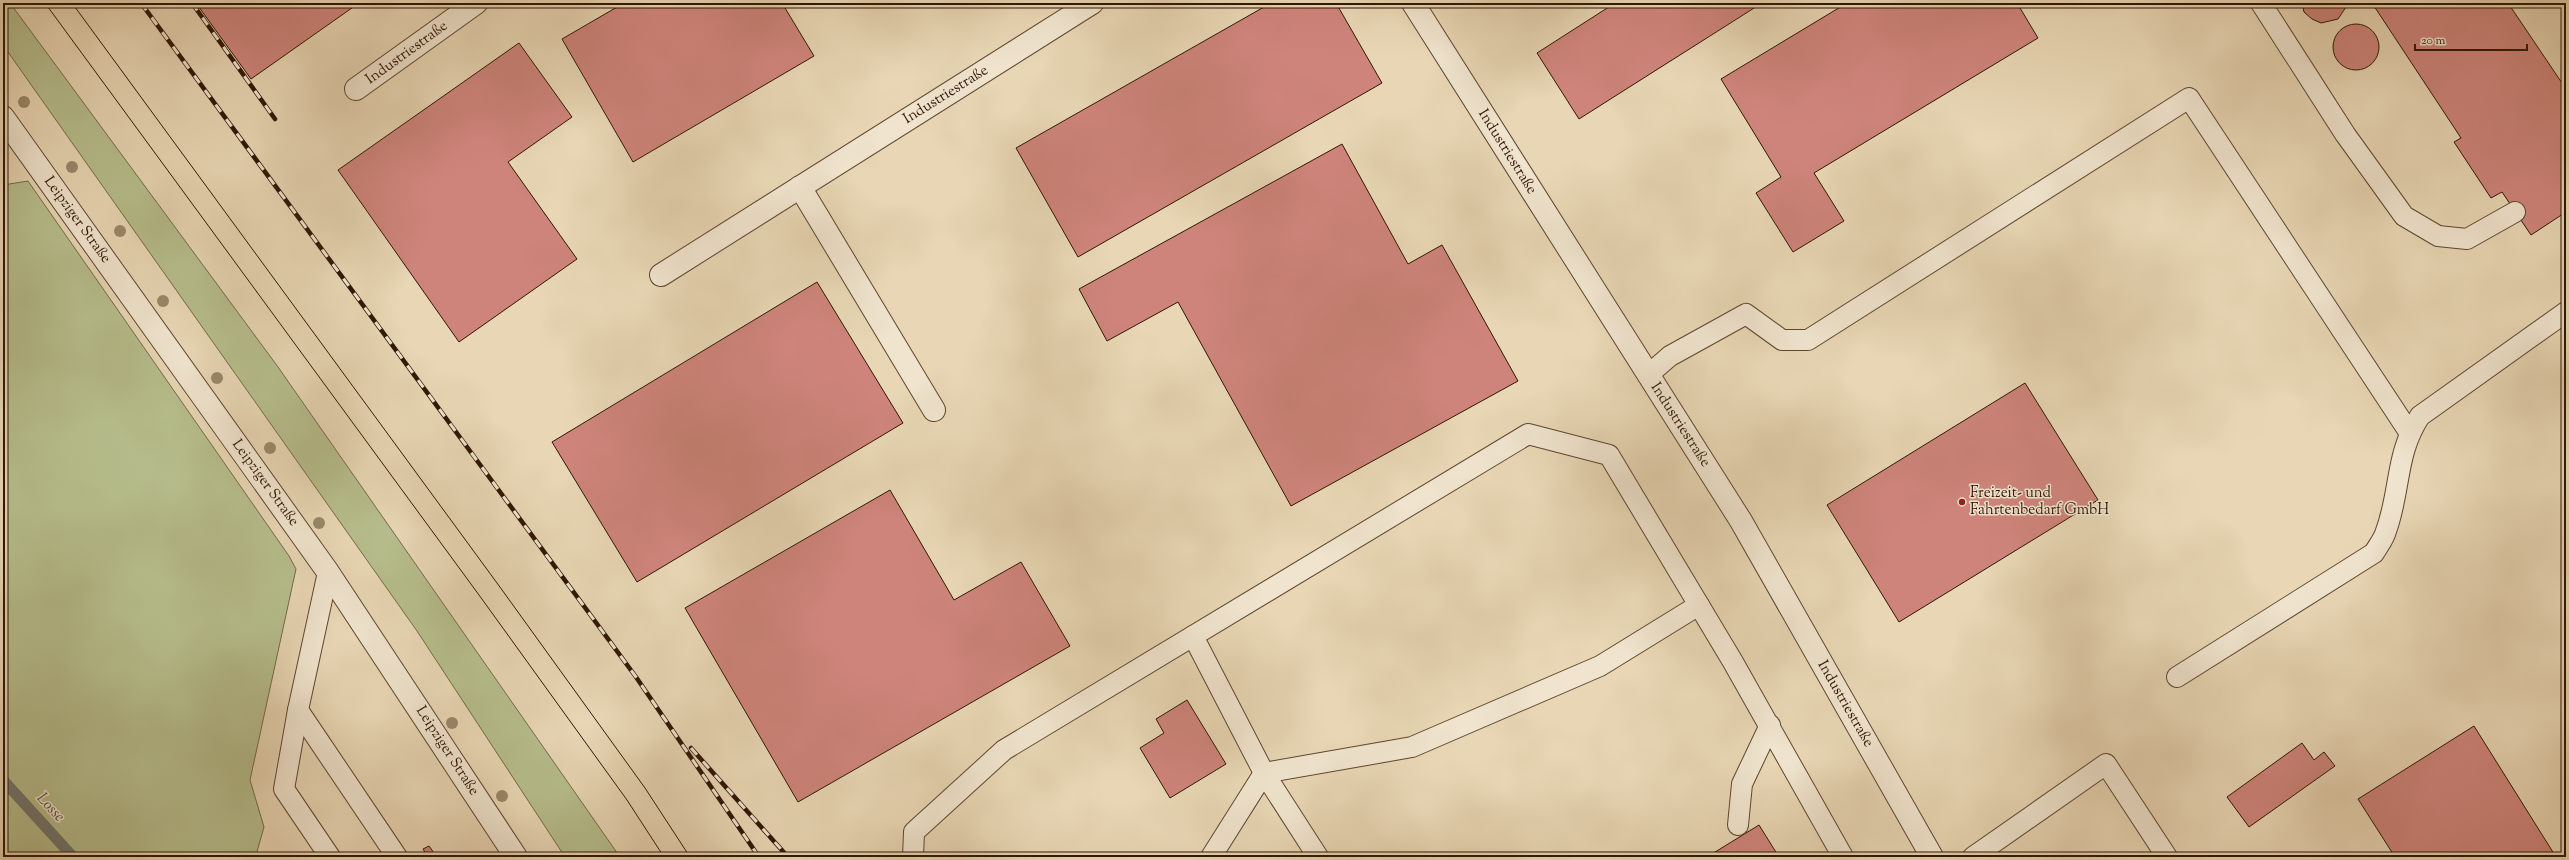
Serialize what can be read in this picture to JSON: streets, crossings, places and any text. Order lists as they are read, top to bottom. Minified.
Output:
{"streets":{"street":["Industriestraße","Leipziger Straße"]},"water":["Losse"],"places":["Freizeit- und Fahrtenbedarf GmbH"],"scale_bar":"20 m"}
